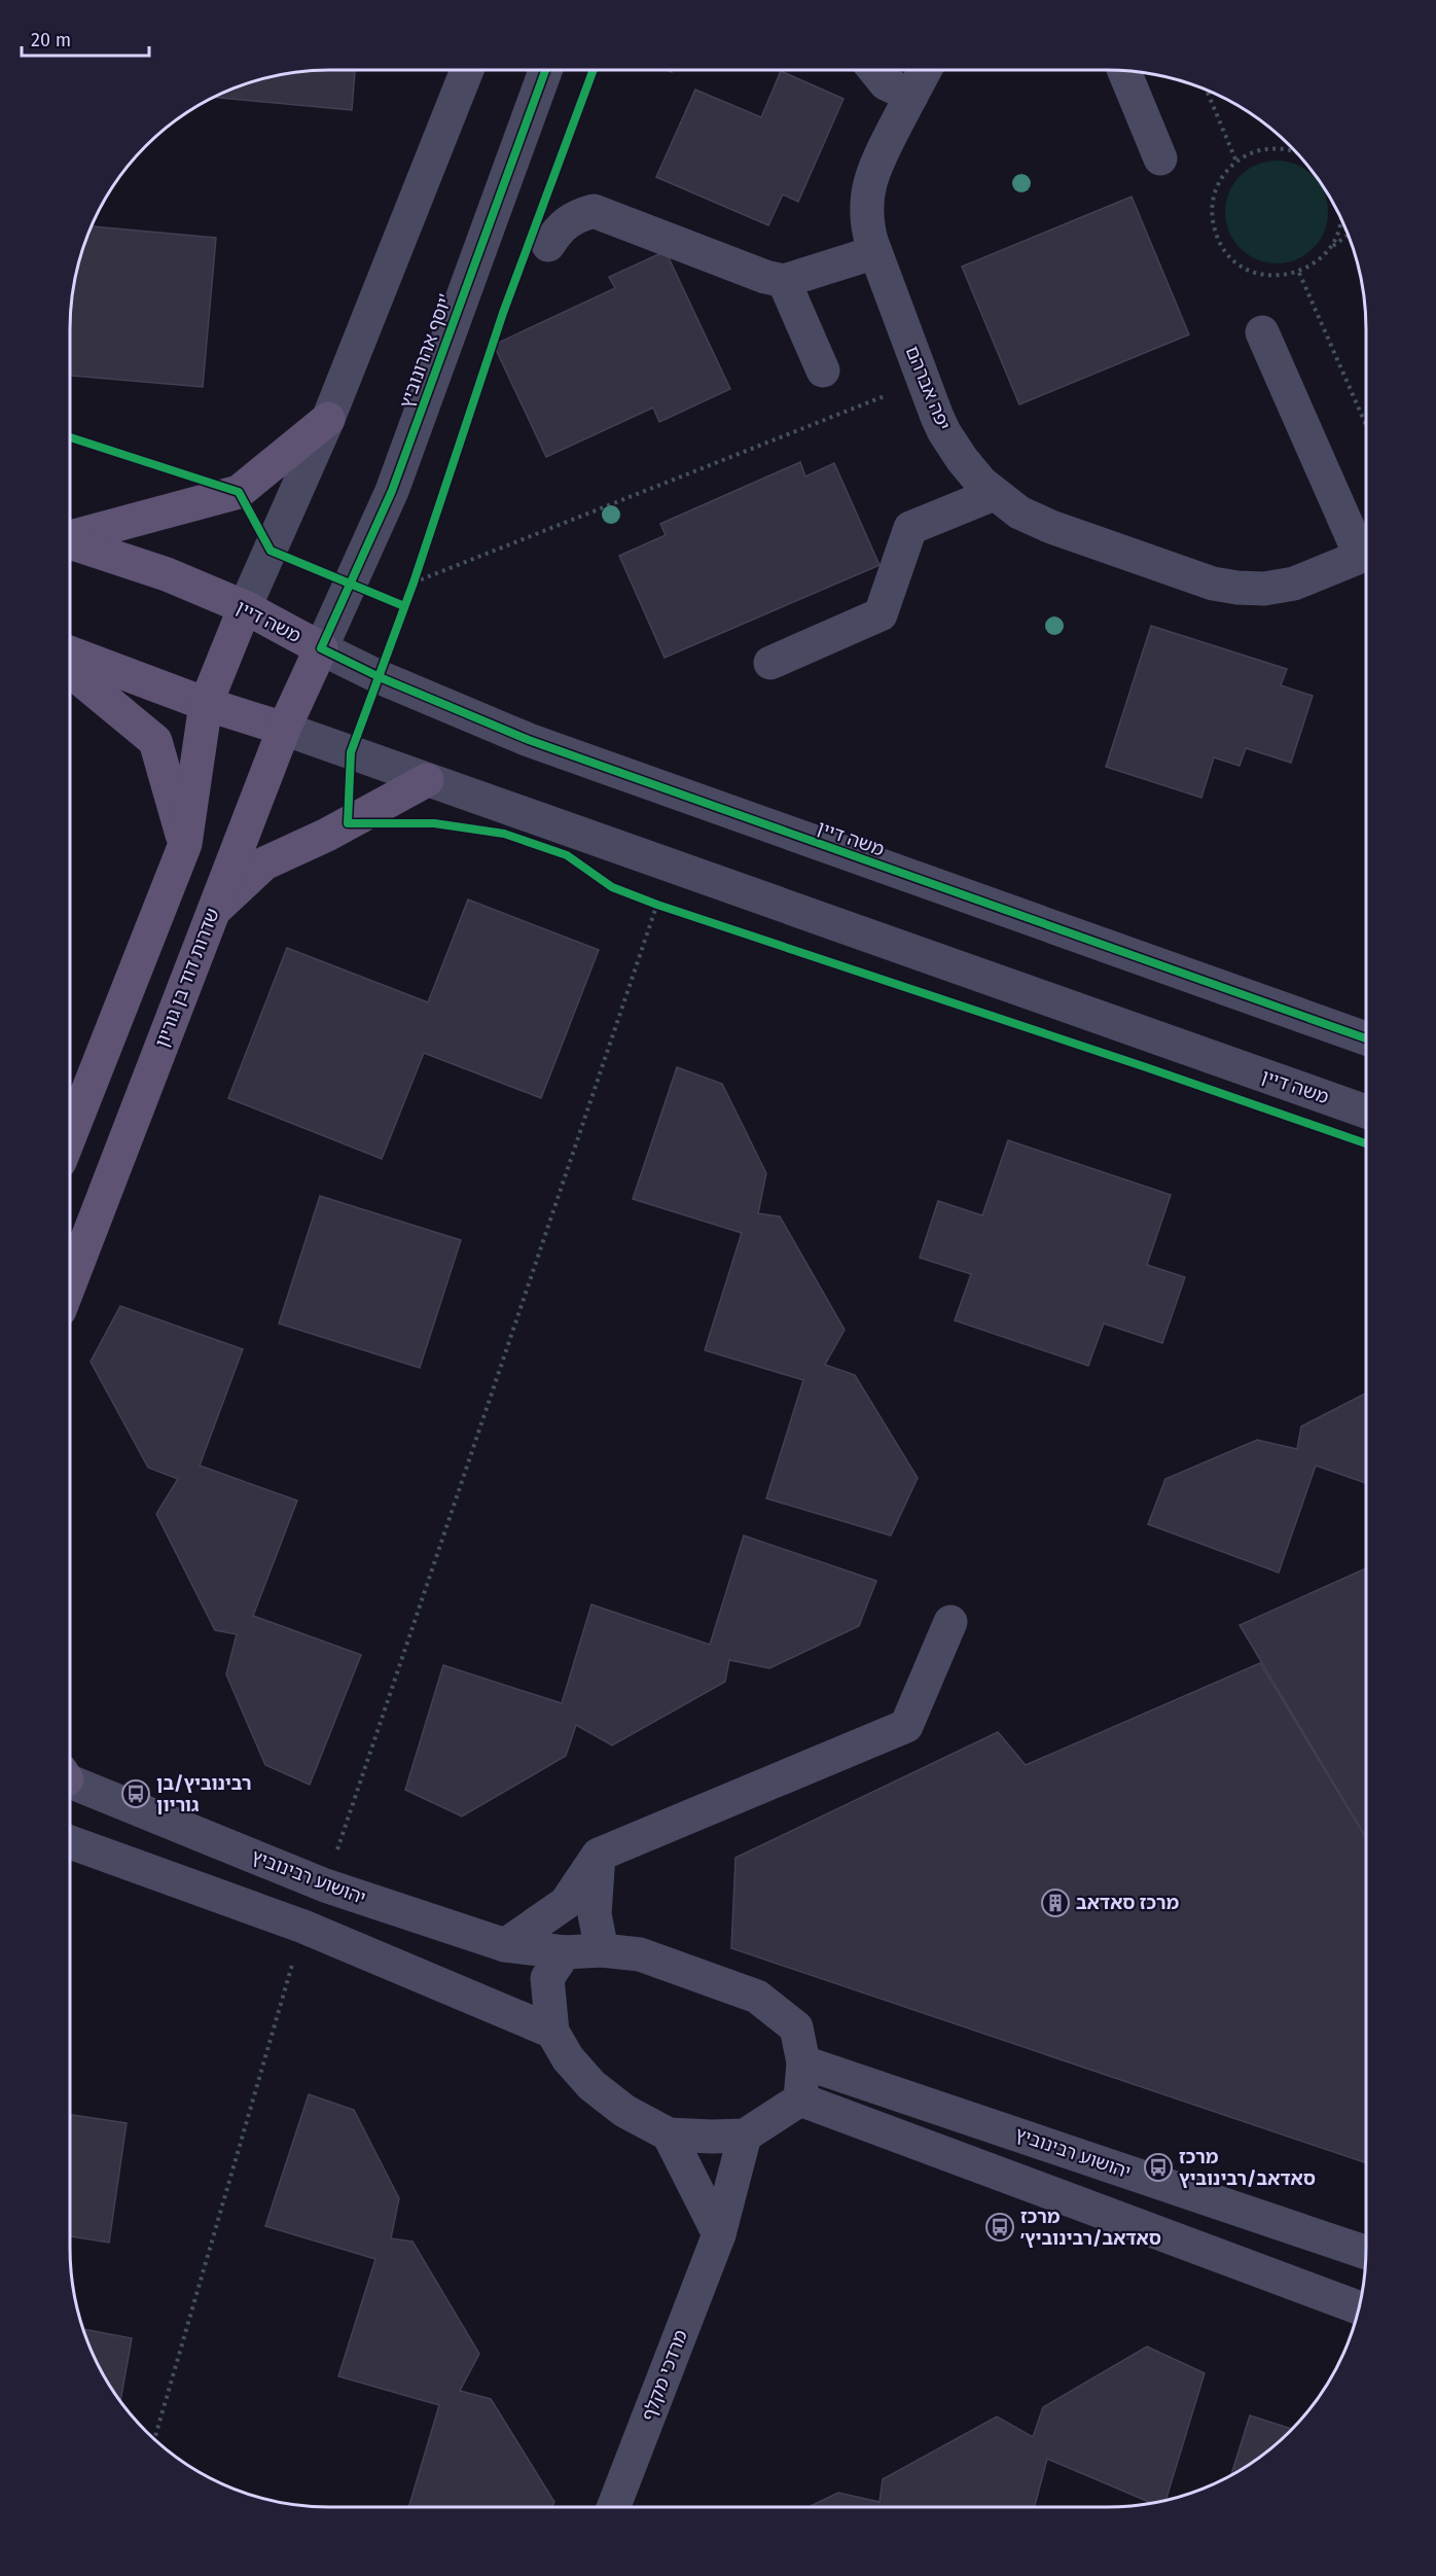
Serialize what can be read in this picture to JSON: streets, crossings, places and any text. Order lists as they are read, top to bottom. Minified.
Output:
{"streets":{"main road":["משה דיין","שדרות דוד בן גוריון"],"street":["יוסף אהרונוביץ'","יפה אברהם","יהושוע רבינוביץ","מרדכי מקלף"]},"crossings":[["יוסף אהרונוביץ'","משה דיין"],["יוסף אהרונוביץ'","שדרות דוד בן גוריון"],["משה דיין","שדרות דוד בן גוריון"]],"places":{"bus stop":["רבינוביץ/בן גוריון","מרכז סאדאב/רבינוביץ","מרכז סאדאב/רבינוביץ׳"],"building":["מרכז סאדאב"]},"scale_bar":"20 m"}
